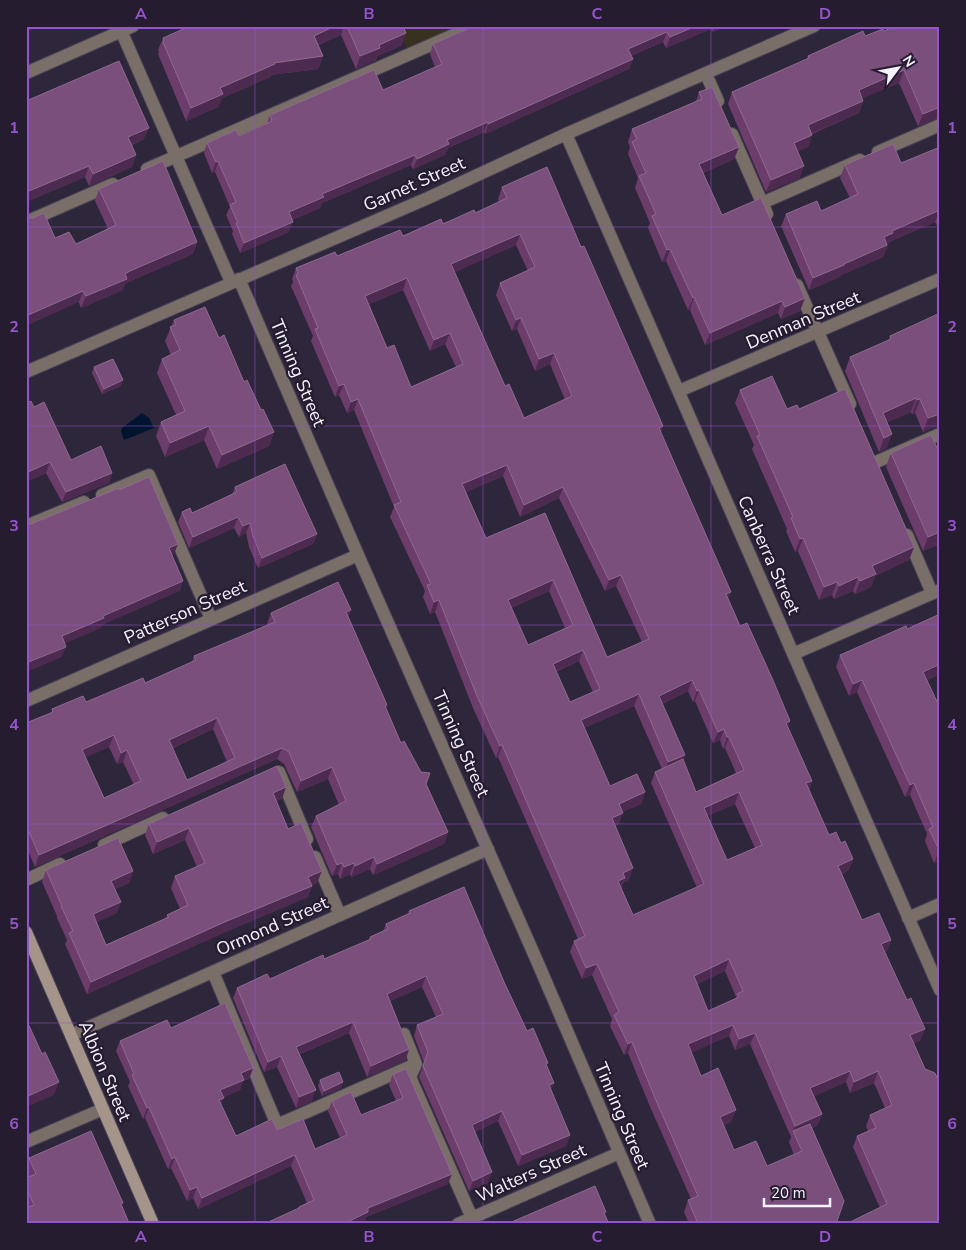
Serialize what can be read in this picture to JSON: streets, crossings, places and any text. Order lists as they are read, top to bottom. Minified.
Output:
{"streets":{"street":["Garnet Street","Denman Street","Tinning Street","Canberra Street","Patterson Street","Ormond Street","Albion Street","Walters Street"]},"crossings":[["Garnet Street","Tinning Street"],["Garnet Street","Canberra Street"],["Denman Street","Canberra Street"],["Tinning Street","Patterson Street"],["Tinning Street","Ormond Street"],["Tinning Street","Walters Street"],["Ormond Street","Albion Street"]],"scale_bar":"20 m","north":"top right","grid":{"columns":["A","B","C","D"],"rows":["1","2","3","4","5","6"]}}
